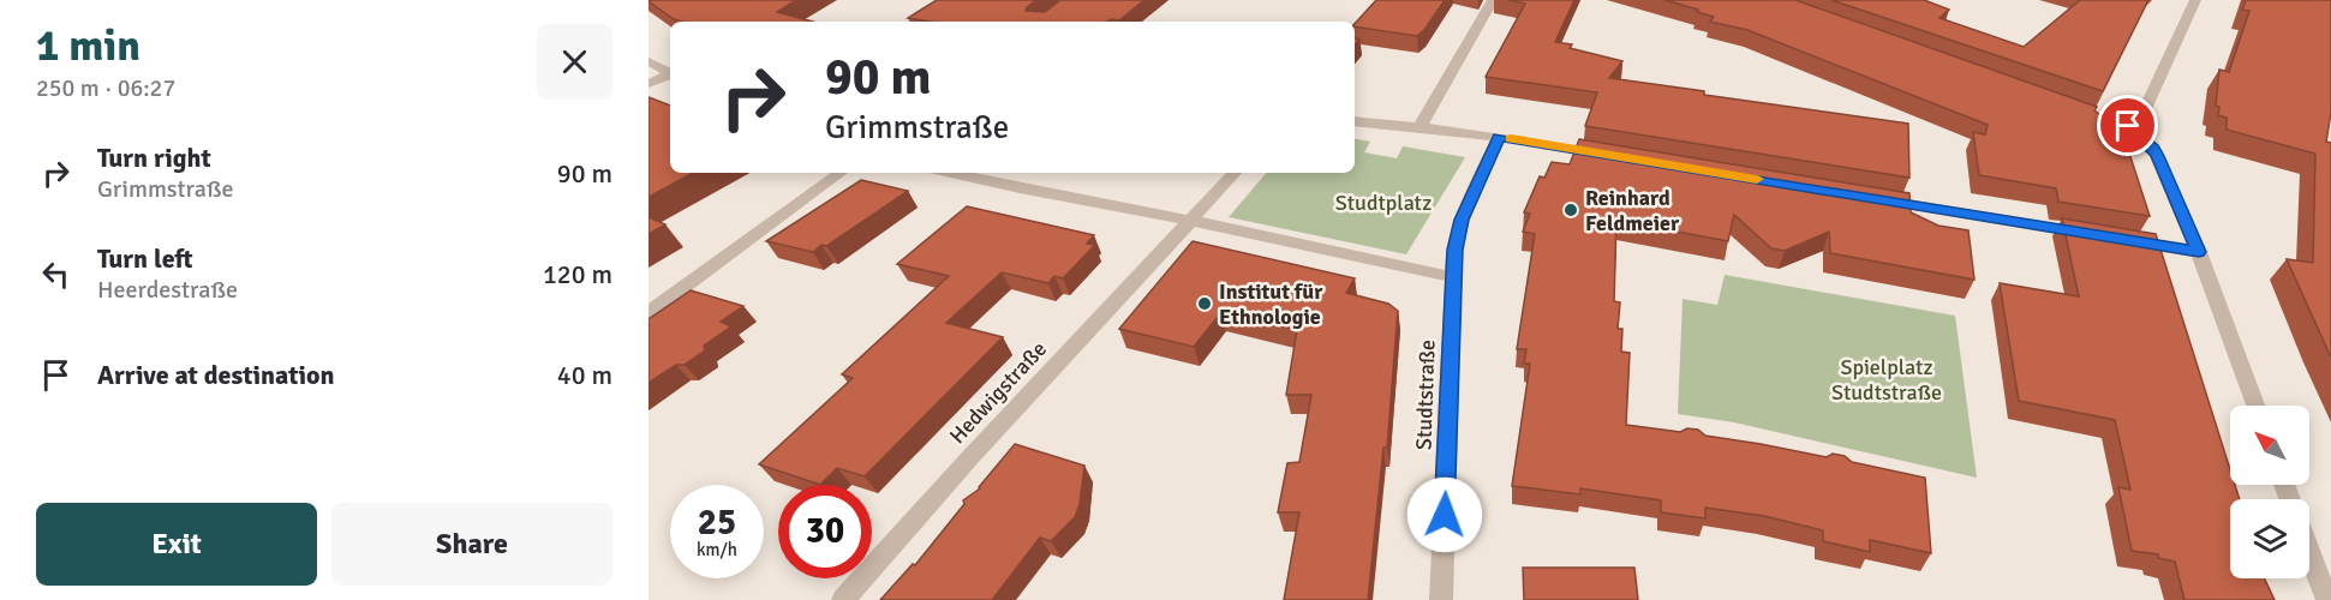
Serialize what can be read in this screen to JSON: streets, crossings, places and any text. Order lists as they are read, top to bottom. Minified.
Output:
{"streets":{"street":["Hedwigstraße","Studtstraße"]},"parks":["Studtplatz","Spielplatz Studtstraße"],"places":["Reinhard Feldmeier","Institut für Ethnologie"],"north":"top left","page":{"heading":["1 min","250 m · 06:27"],"turn":["90 m","Grimmstraße"],"list":[{"name":"Turn right","note":"Grimmstraße","value":"90 m"},{"name":"Turn left","note":"Heerdestraße","value":"120 m"},{"name":"Arrive at destination","value":"40 m"}],"speed":"25 km/h","limit":"30","buttons":["Exit","Share"]}}
